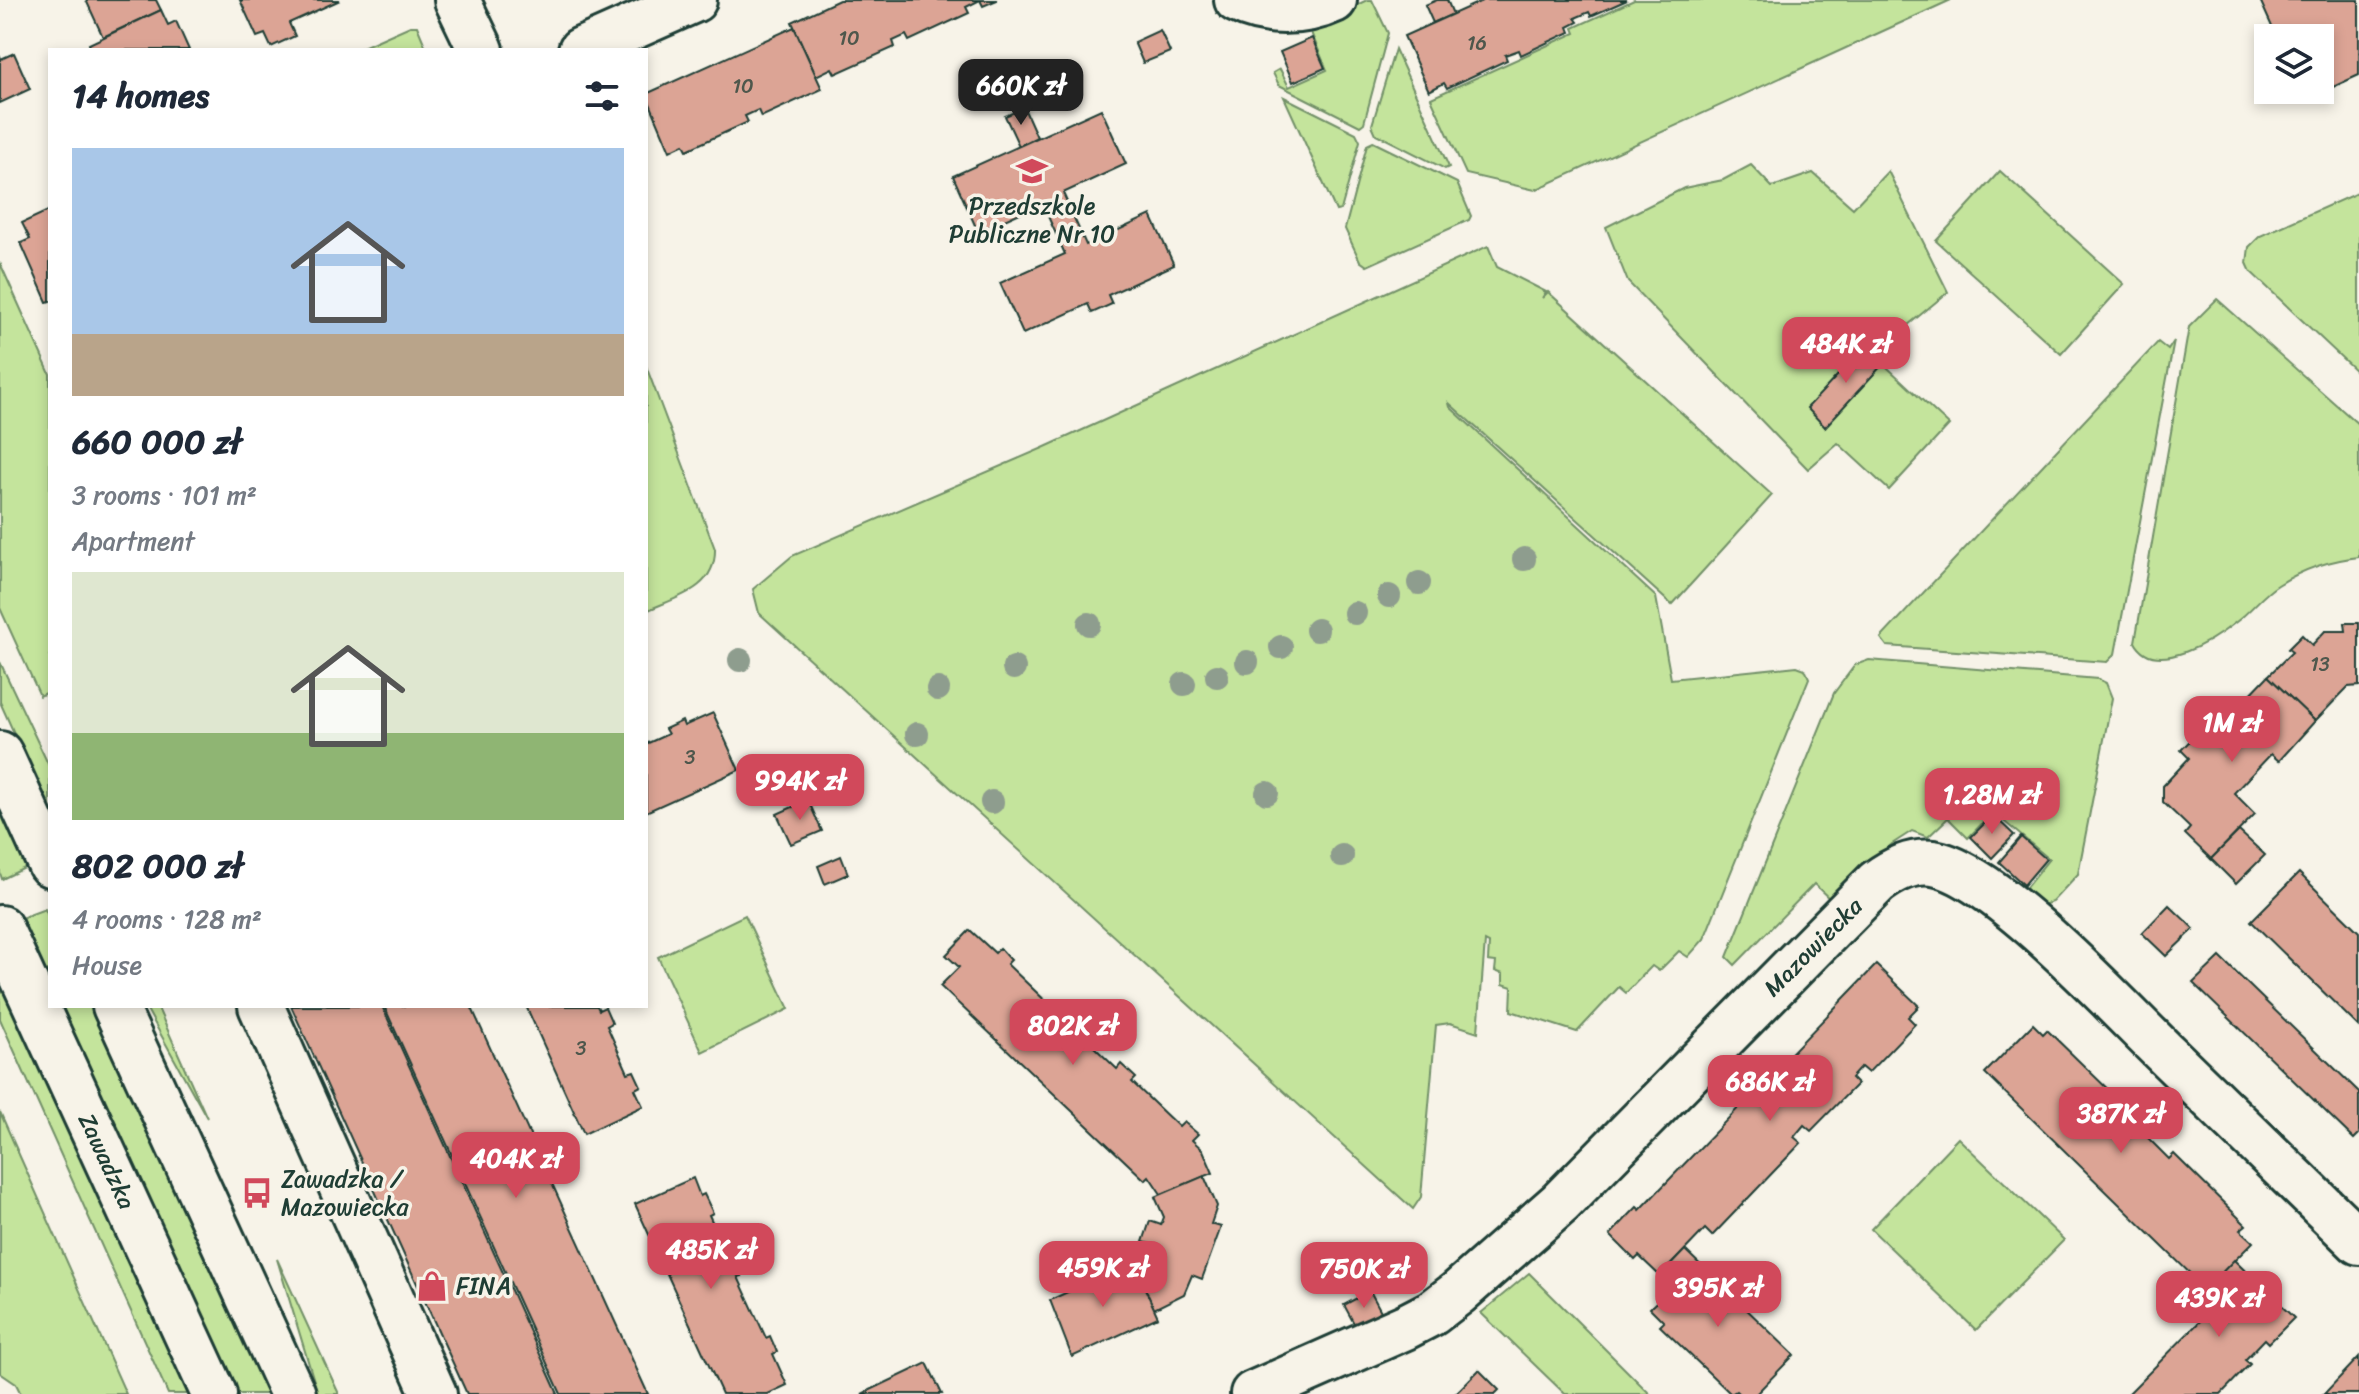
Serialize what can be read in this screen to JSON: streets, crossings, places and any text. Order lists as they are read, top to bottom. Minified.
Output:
{"streets":{"street":["Mazowiecka","Zawadzka"]},"places":{"school or university":["Przedszkole Publiczne Nr 10"],"bus stop":["Zawadzka / Mazowiecka"],"shop":["FINA"]},"house_numbers":["10","16","10","13","3","3"],"page":{"heading":"14 homes","price":["660K zł","484K zł","1M zł","994K zł","1.28M zł","802K zł","686K zł","387K zł","404K zł","485K zł","459K zł","750K zł","395K zł","439K zł"],"list":[{"name":"660 000 zł","note":"3 rooms · 101 m² · Apartment"},{"name":"802 000 zł","note":"4 rooms · 128 m² · House"}]}}
